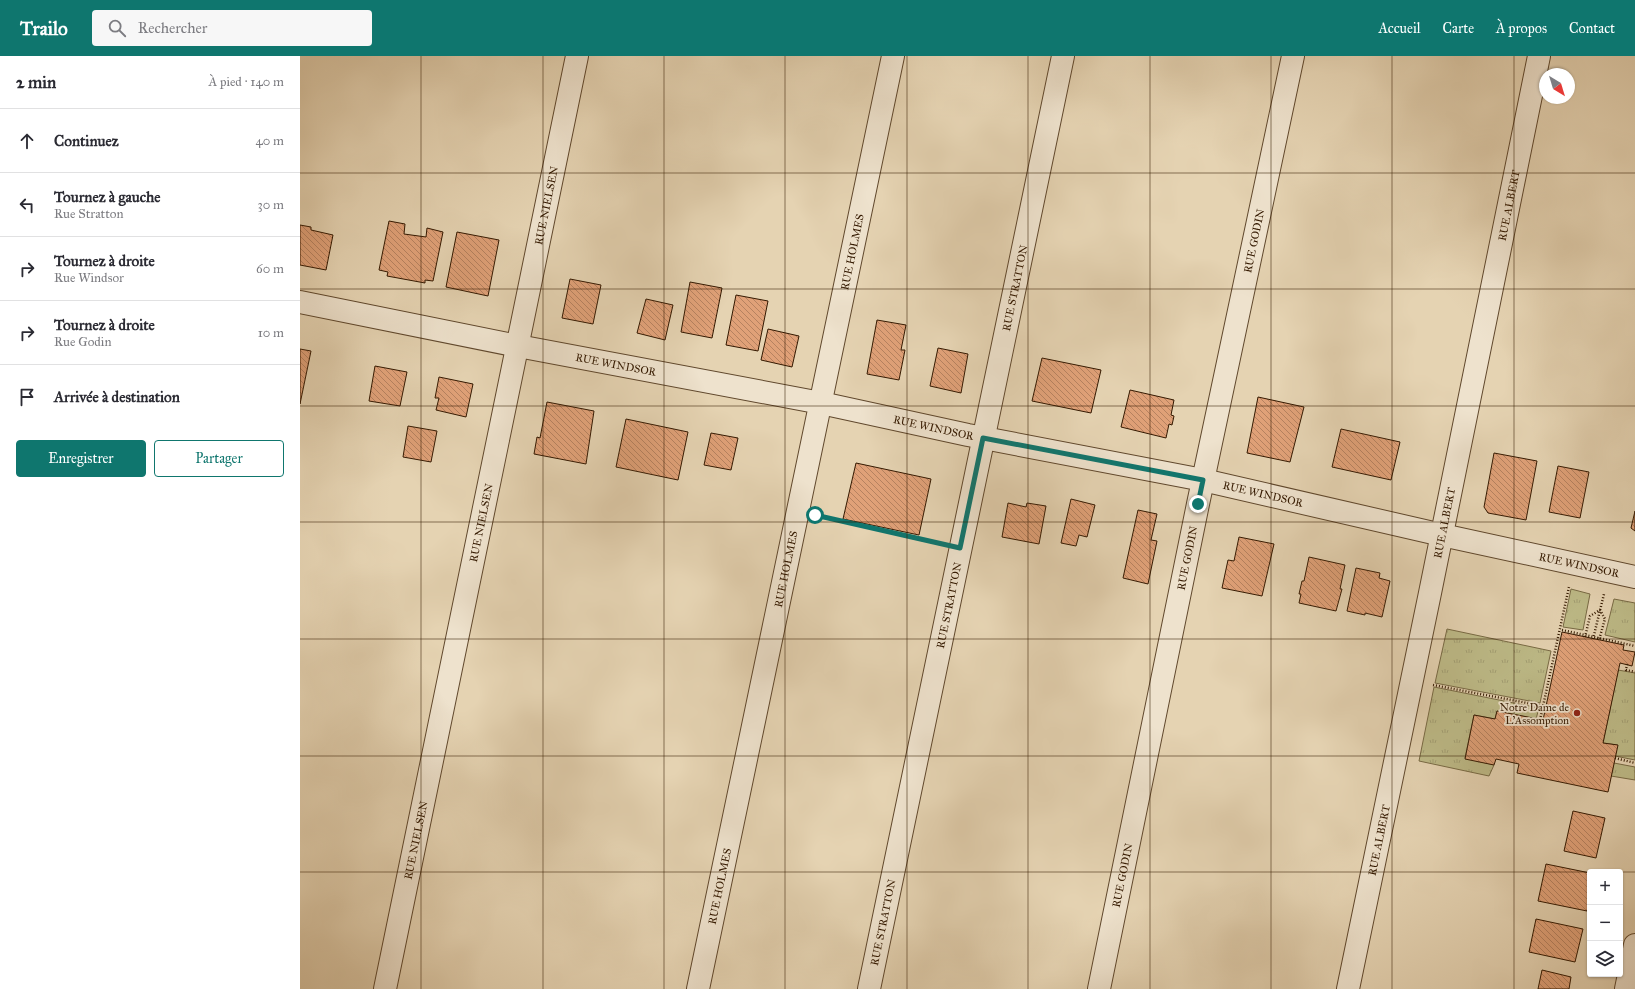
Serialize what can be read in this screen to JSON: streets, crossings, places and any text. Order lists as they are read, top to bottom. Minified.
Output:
{"streets":{"street":["RUE NIELSEN","RUE ALBERT","RUE GODIN","RUE HOLMES","RUE STRATTON","RUE WINDSOR"]},"crossings":[["RUE NIELSEN","RUE WINDSOR"],["RUE ALBERT","RUE WINDSOR"],["RUE GODIN","RUE WINDSOR"],["RUE HOLMES","RUE WINDSOR"],["RUE STRATTON","RUE WINDSOR"]],"places":["Notre Dame de L'Assomption"],"north":"bottom right","page":{"header":"Trailo","search":"Rechercher","nav":["Accueil","Carte","À propos","Contact"],"heading":["2 min","À pied · 140 m"],"list":[["Continuez","40 m"],["Tournez à gauche","Rue Stratton","30 m"],["Tournez à droite","Rue Windsor","60 m"],["Tournez à droite","Rue Godin","10 m"],"Arrivée à destination"],"buttons":["Enregistrer","Partager"],"map_buttons":["+","−"]}}
